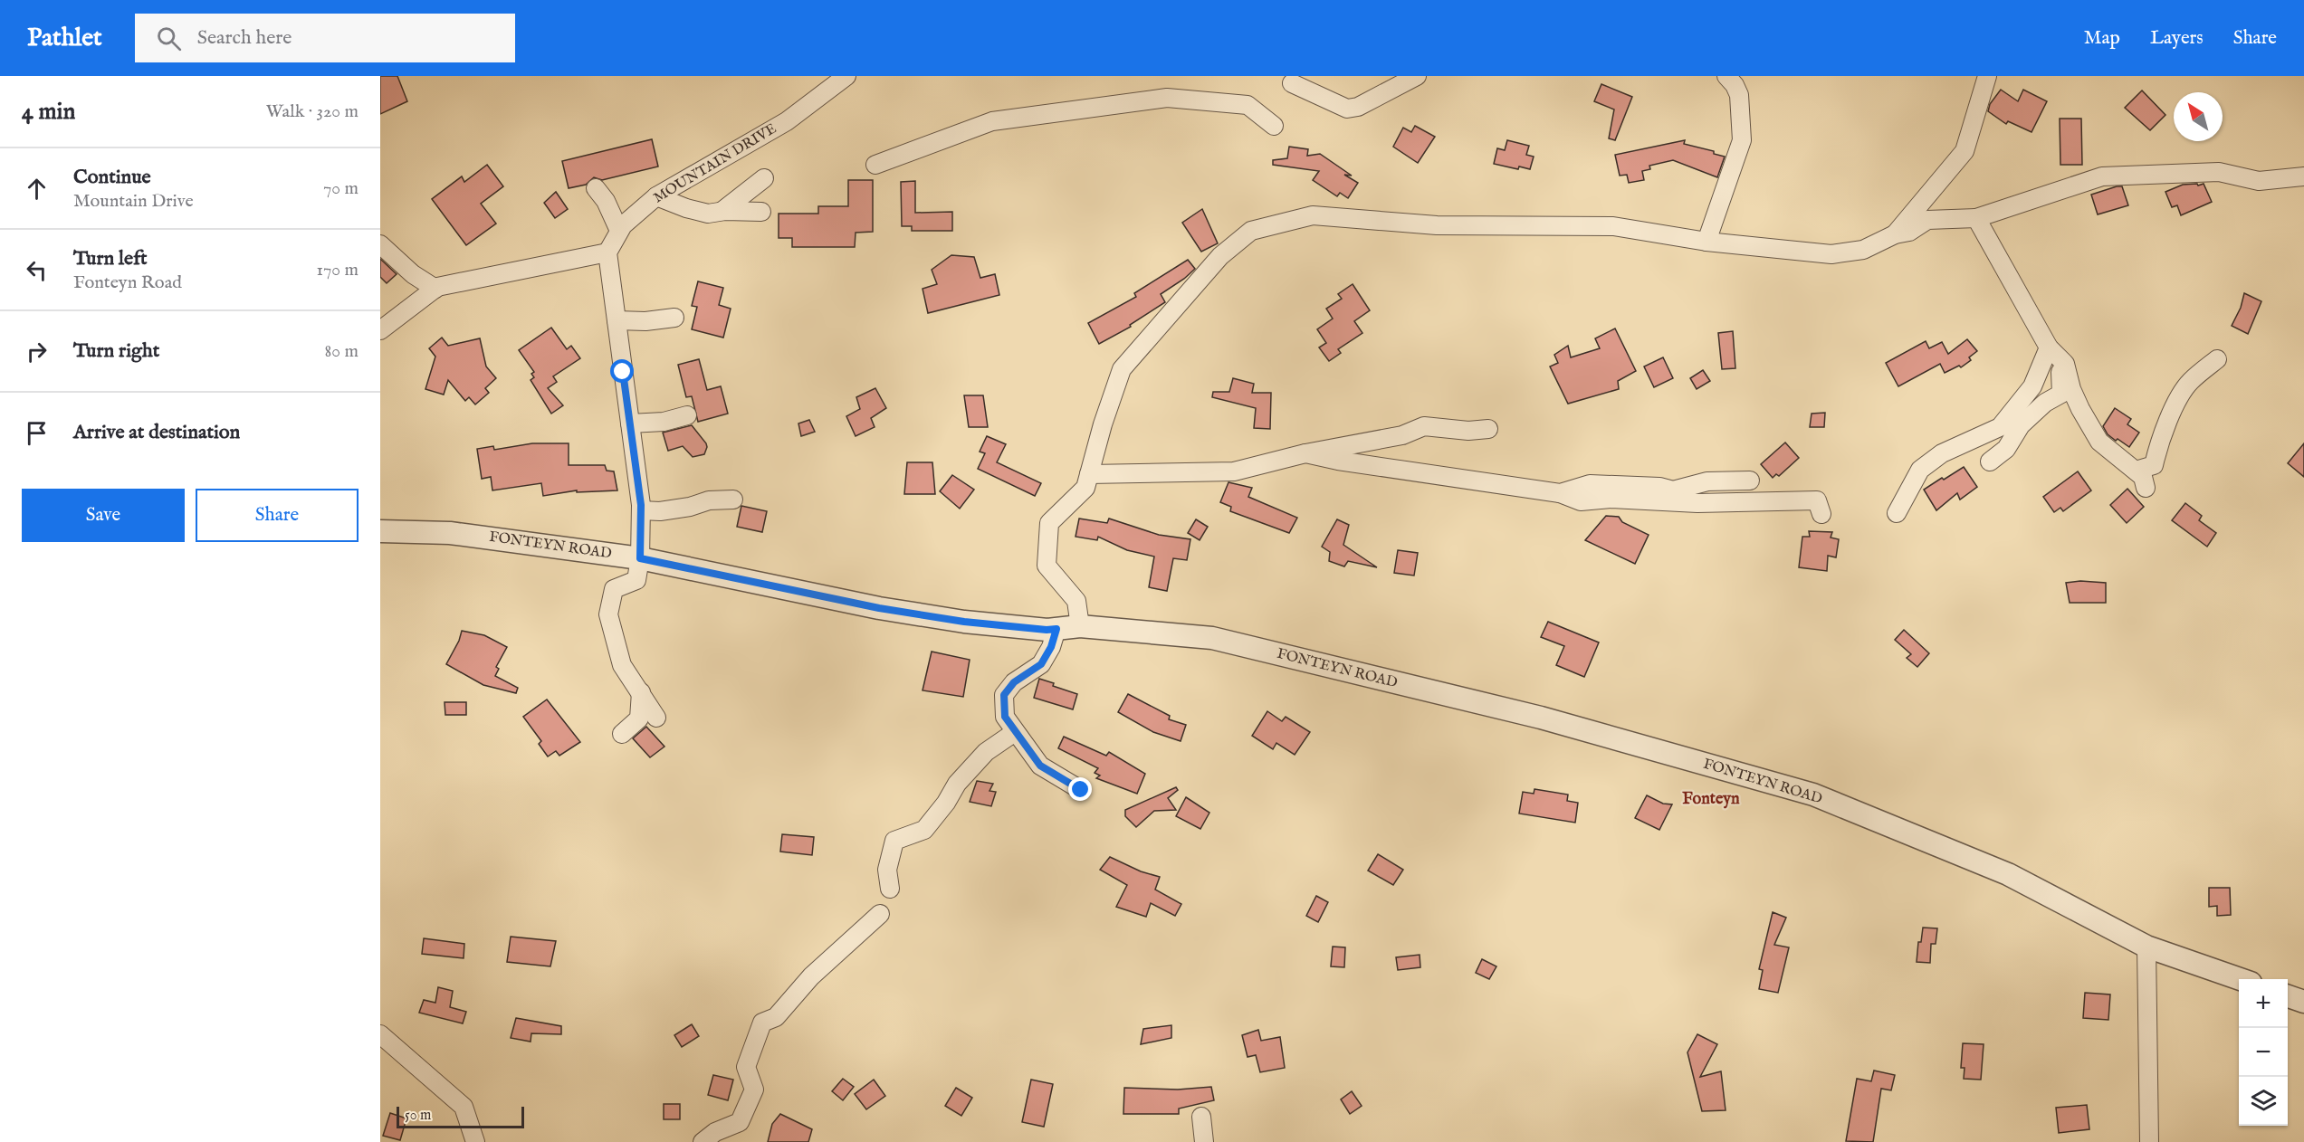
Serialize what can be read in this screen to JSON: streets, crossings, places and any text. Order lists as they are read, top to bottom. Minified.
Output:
{"streets":{"street":["MOUNTAIN DRIVE","FONTEYN ROAD"]},"districts":["Fonteyn"],"scale_bar":"50 m","north":"top left","page":{"header":"Pathlet","search":"Search here","nav":["Map","Layers","Share"],"heading":["4 min","Walk · 320 m"],"list":[["Continue","Mountain Drive","70 m"],["Turn left","Fonteyn Road","170 m"],["Turn right","80 m"],"Arrive at destination"],"buttons":["Save","Share"],"map_buttons":["+","−"],"scale":"50 m"}}
